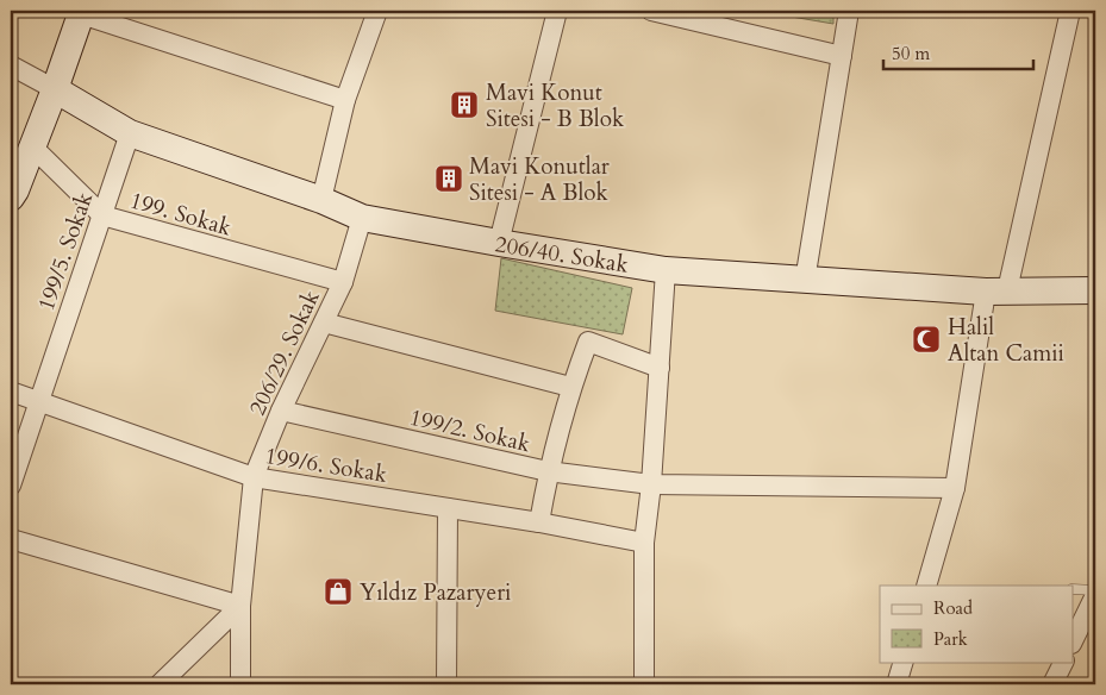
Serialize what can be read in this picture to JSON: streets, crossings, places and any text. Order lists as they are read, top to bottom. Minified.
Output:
{"streets":{"main road":["206/40. Sokak"],"street":["199. Sokak","199/5. Sokak","206/29. Sokak","199/2. Sokak","199/6. Sokak"]},"crossings":[["199. Sokak","199/5. Sokak"],["199. Sokak","206/29. Sokak"],["199/5. Sokak","206/40. Sokak"],["199/5. Sokak","199/6. Sokak"],["206/40. Sokak","206/29. Sokak"],["206/29. Sokak","199/2. Sokak"],["206/29. Sokak","199/6. Sokak"]],"places":{"building":["Mavi Konut Sitesi - B Blok","Mavi Konutlar Sitesi - A Blok"],"mosque":["Halil Altan Camii"],"shop":["Yıldız Pazaryeri"]},"legend":["Road","Park"],"scale_bar":"50 m"}
